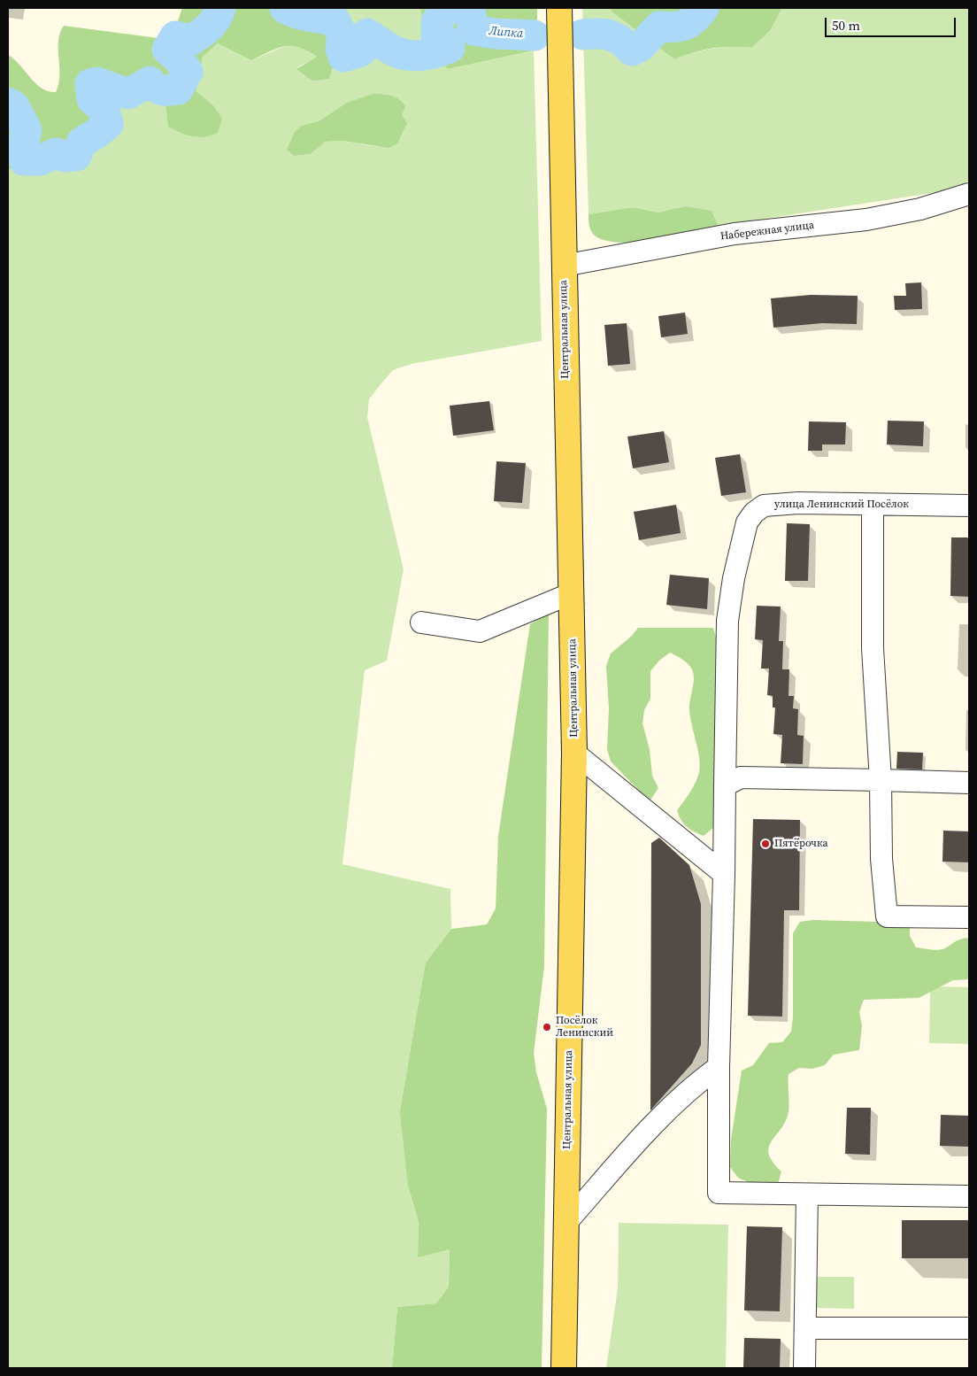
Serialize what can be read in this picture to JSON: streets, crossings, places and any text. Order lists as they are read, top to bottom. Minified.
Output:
{"streets":{"main road":["Центральная улица"],"street":["Набережная улица","улица Ленинский Посёлок"]},"crossings":[["Набережная улица","Центральная улица"]],"water":["Липка"],"places":["Пятёрочка","Посёлок Ленинский"],"scale_bar":"50 m"}
